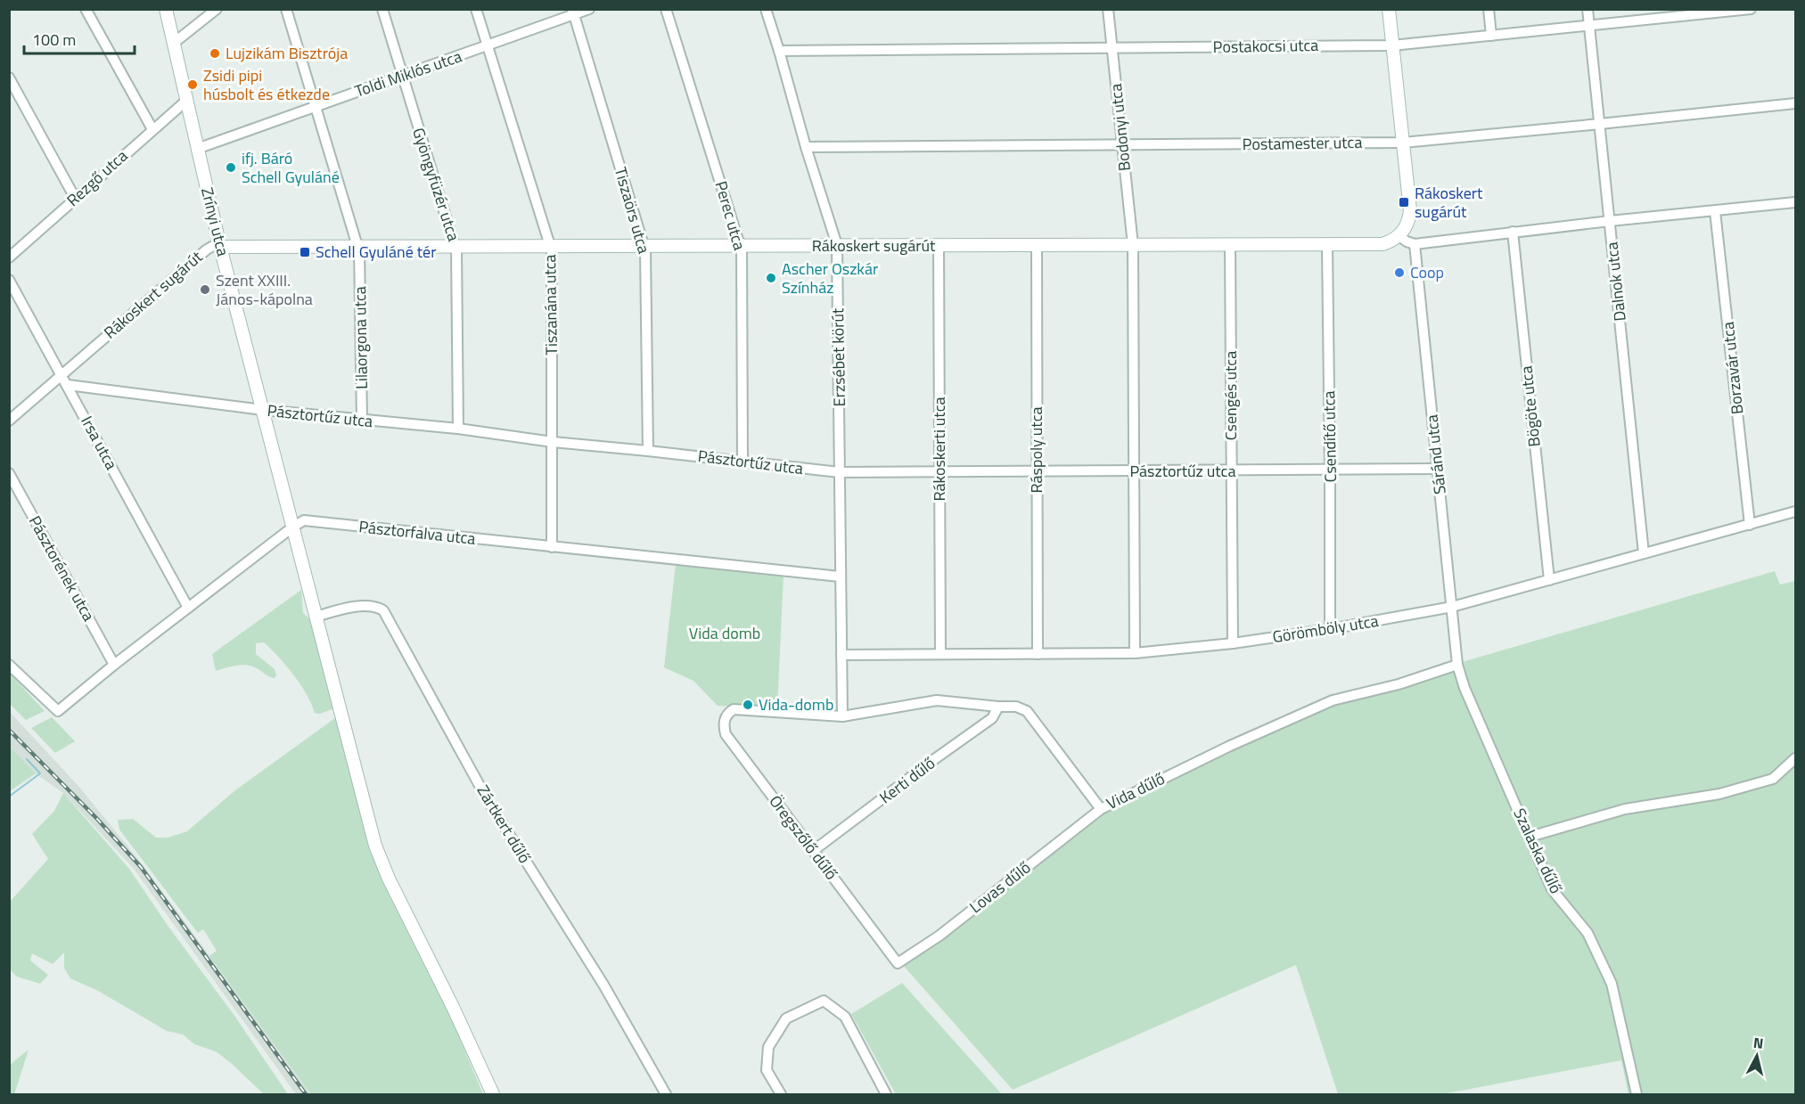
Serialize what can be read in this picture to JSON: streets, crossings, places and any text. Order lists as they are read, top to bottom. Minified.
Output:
{"streets":{"street":["Postakocsi utca","Toldi Miklós utca","Bodonyi utca","Postamester utca","Rezgő utca","Gyöngyfüzér utca","Tiszaörs utca","Perec utca","Zrínyi utca","Rákoskert sugárút","Dalnok utca","Tiszanána utca","Lilaorgona utca","Erzsébet körút","Borzavár utca","Csengés utca","Bögöte utca","Pásztortűz utca","Csendítő utca","Irsa utca","Rákoskerti utca","Ráspoly utca","Sáránd utca","Pásztorfalva utca","Pásztorének utca","Görömböly utca","Kerti dűlő","Vida dűlő","Zártkert dűlő","Öregszőlő dűlő","Szalaska dűlő","Lovas dűlő"]},"crossings":[["Postakocsi utca","Bodonyi utca"],["Postakocsi utca","Dalnok utca"],["Postakocsi utca","Erzsébet körút"],["Toldi Miklós utca","Gyöngyfüzér utca"],["Toldi Miklós utca","Tiszaörs utca"],["Toldi Miklós utca","Zrínyi utca"],["Toldi Miklós utca","Tiszanána utca"],["Toldi Miklós utca","Lilaorgona utca"],["Bodonyi utca","Postamester utca"],["Bodonyi utca","Rákoskert sugárút"],["Bodonyi utca","Pásztortűz utca"],["Bodonyi utca","Görömböly utca"],["Postamester utca","Dalnok utca"],["Postamester utca","Erzsébet körút"],["Rezgő utca","Zrínyi utca"],["Gyöngyfüzér utca","Rákoskert sugárút"],["Gyöngyfüzér utca","Pásztortűz utca"],["Tiszaörs utca","Rákoskert sugárút"],["Tiszaörs utca","Pásztortűz utca"],["Perec utca","Rákoskert sugárút"],["Perec utca","Pásztortűz utca"],["Zrínyi utca","Rákoskert sugárút"],["Zrínyi utca","Pásztortűz utca"],["Zrínyi utca","Pásztorfalva utca"],["Zrínyi utca","Zártkert dűlő"],["Rákoskert sugárút","Tiszanána utca"],["Rákoskert sugárút","Lilaorgona utca"],["Rákoskert sugárút","Erzsébet körút"],["Rákoskert sugárút","Csengés utca"],["Rákoskert sugárút","Csendítő utca"],["Rákoskert sugárút","Irsa utca"],["Rákoskert sugárút","Rákoskerti utca"],["Rákoskert sugárút","Ráspoly utca"],["Dalnok utca","Görömböly utca"],["Tiszanána utca","Pásztortűz utca"],["Tiszanána utca","Pásztorfalva utca"],["Lilaorgona utca","Pásztortűz utca"],["Erzsébet körút","Pásztortűz utca"],["Erzsébet körút","Pásztorfalva utca"],["Erzsébet körút","Görömböly utca"],["Erzsébet körút","Vida dűlő"],["Borzavár utca","Görömböly utca"],["Csengés utca","Pásztortűz utca"],["Csengés utca","Görömböly utca"],["Bögöte utca","Görömböly utca"],["Pásztortűz utca","Csendítő utca"],["Pásztortűz utca","Irsa utca"],["Pásztortűz utca","Rákoskerti utca"],["Pásztortűz utca","Ráspoly utca"],["Pásztortűz utca","Sáránd utca"],["Csendítő utca","Görömböly utca"],["Irsa utca","Pásztorfalva utca"],["Rákoskerti utca","Görömböly utca"],["Ráspoly utca","Görömböly utca"],["Sáránd utca","Görömböly utca"],["Sáránd utca","Vida dűlő"],["Sáránd utca","Szalaska dűlő"],["Pásztorfalva utca","Pásztorének utca"],["Kerti dűlő","Vida dűlő"],["Kerti dűlő","Öregszőlő dűlő"],["Vida dűlő","Öregszőlő dűlő"],["Vida dűlő","Szalaska dűlő"],["Vida dűlő","Lovas dűlő"],["Öregszőlő dűlő","Lovas dűlő"]],"parks":["Vida domb"],"places":{"other":["Lujzikám Bisztrója","Zsidi pipi húsbolt és étkezde","ifj. Báró Schell Gyuláné","Coop","Ascher Oszkár Színház","Szent XXIII. János-kápolna","Vida-domb"],"transit":["Rákoskert sugárút","Schell Gyuláné tér"]},"scale_bar":"100 m","north":"top"}
